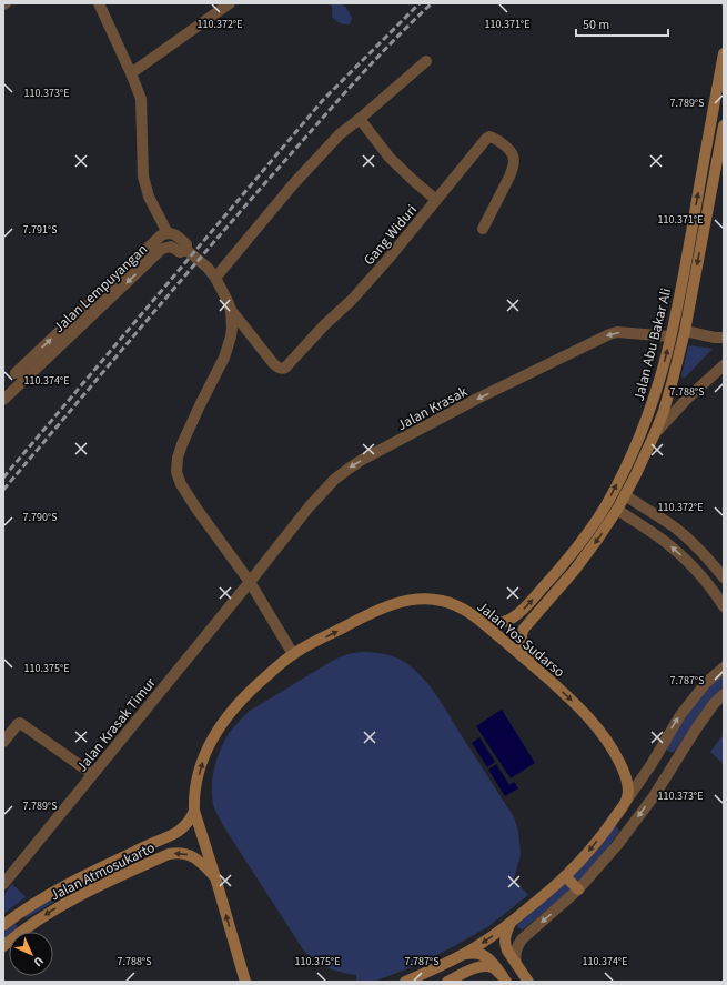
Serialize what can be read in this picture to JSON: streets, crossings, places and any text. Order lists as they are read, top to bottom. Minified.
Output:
{"streets":{"main road":["Jalan Abu Bakar Ali","Jalan Yos Sudarso","Jalan Atmosukarto"],"street":["Gang Widuri","Jalan Lempuyangan","Jalan Krasak","Jalan Krasak Timur"]},"crossings":[["Jalan Abu Bakar Ali","Jalan Krasak"],["Jalan Abu Bakar Ali","Jalan Yos Sudarso"],["Jalan Krasak","Jalan Krasak Timur"],["Jalan Yos Sudarso","Jalan Atmosukarto"]],"one_way":["Jalan Krasak"],"scale_bar":"50 m","north":"bottom right","coordinates":["110.372°E","110.371°E","110.373°E","7.789°S","7.791°S","110.374°E","7.788°S","7.790°S","110.375°E","7.787°S"]}
